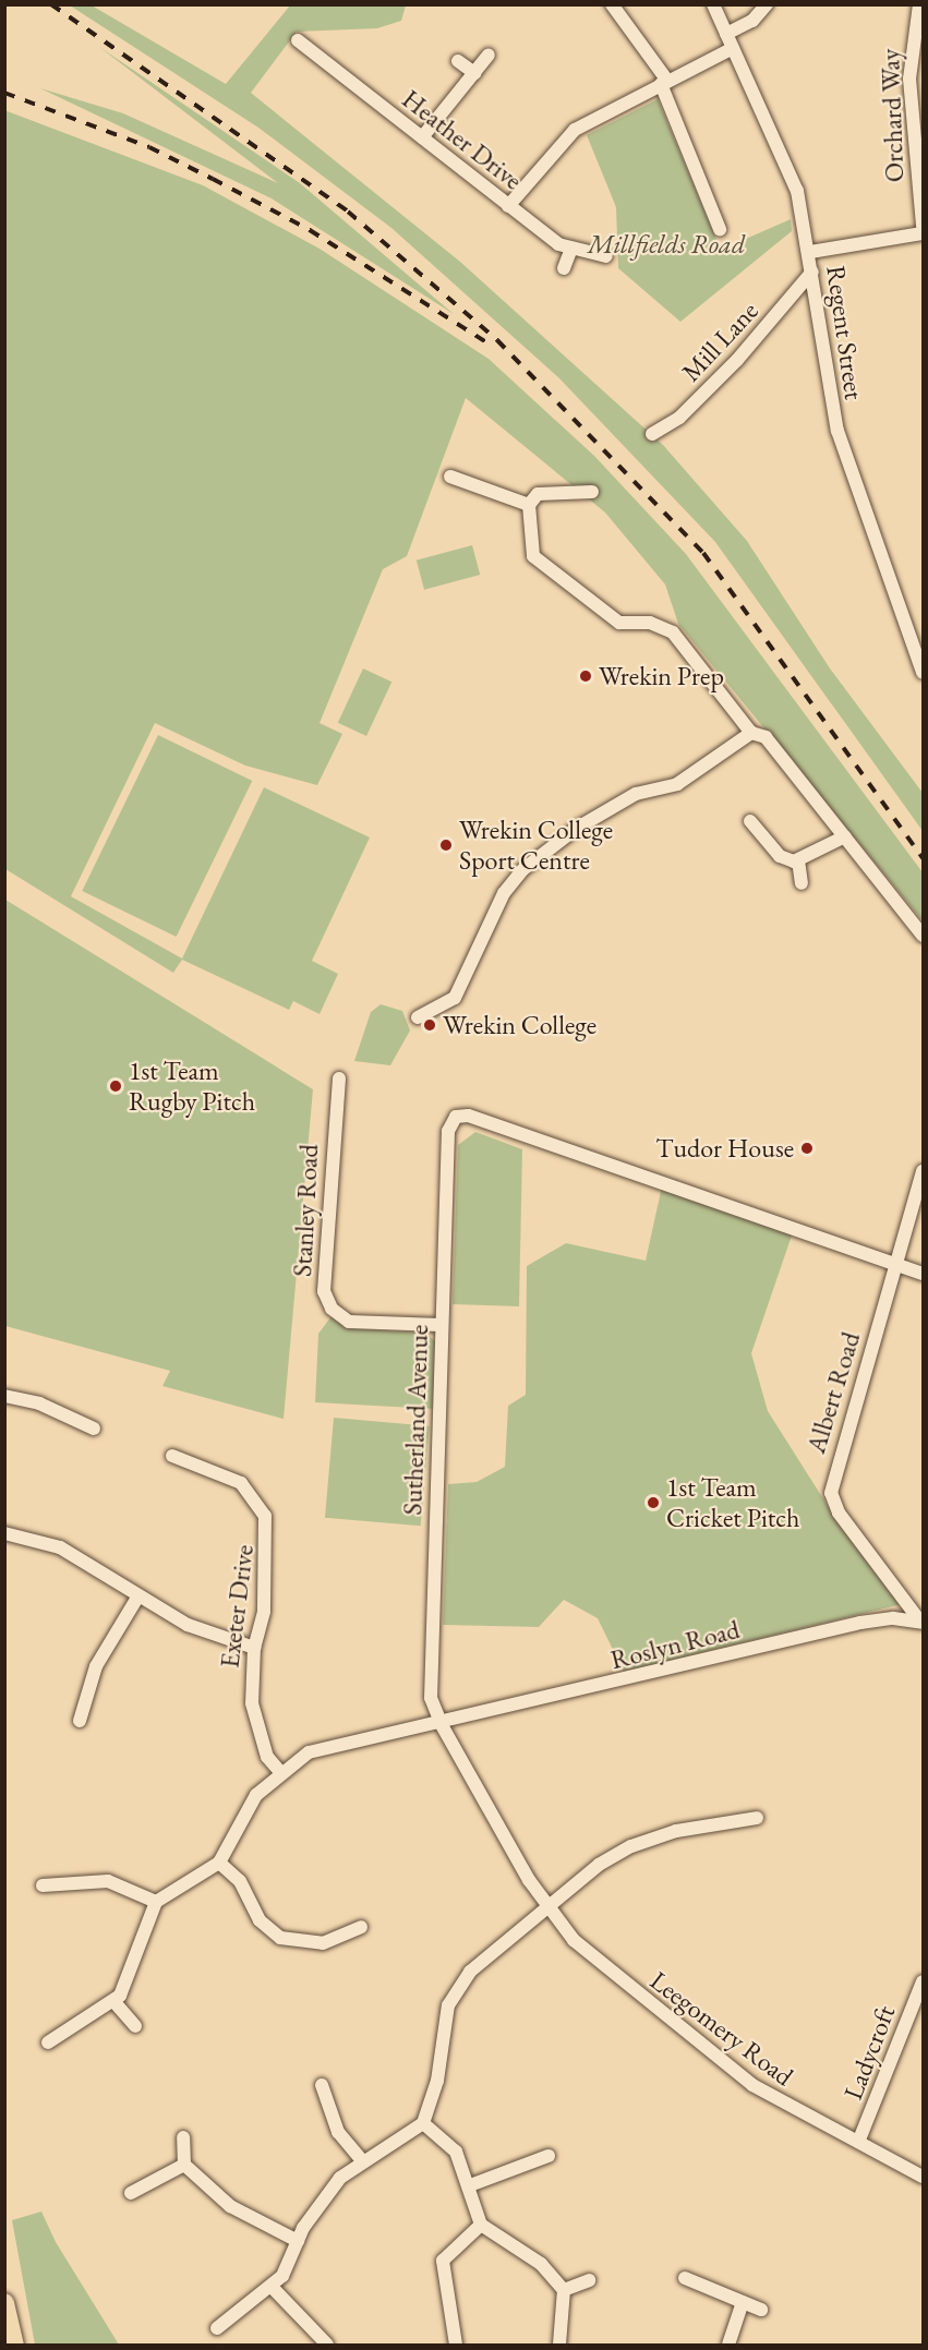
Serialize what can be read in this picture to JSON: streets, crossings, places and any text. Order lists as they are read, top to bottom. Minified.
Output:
{"streets":{"street":["Orchard Way","Heather Drive","Regent Street","Mill Lane","Stanley Road","Albert Road","Sutherland Avenue","Exeter Drive","Roslyn Road","Leegomery Road","Ladycroft"]},"crossings":[["Regent Street","Mill Lane"],["Stanley Road","Sutherland Avenue"],["Albert Road","Sutherland Avenue"],["Albert Road","Roslyn Road"],["Sutherland Avenue","Roslyn Road"],["Sutherland Avenue","Leegomery Road"],["Exeter Drive","Roslyn Road"],["Roslyn Road","Leegomery Road"],["Leegomery Road","Ladycroft"]],"parks":["Millfields Road"],"places":["Wrekin Prep","Wrekin College Sport Centre","Wrekin College","1st Team Rugby Pitch","Tudor House","1st Team Cricket Pitch"]}
